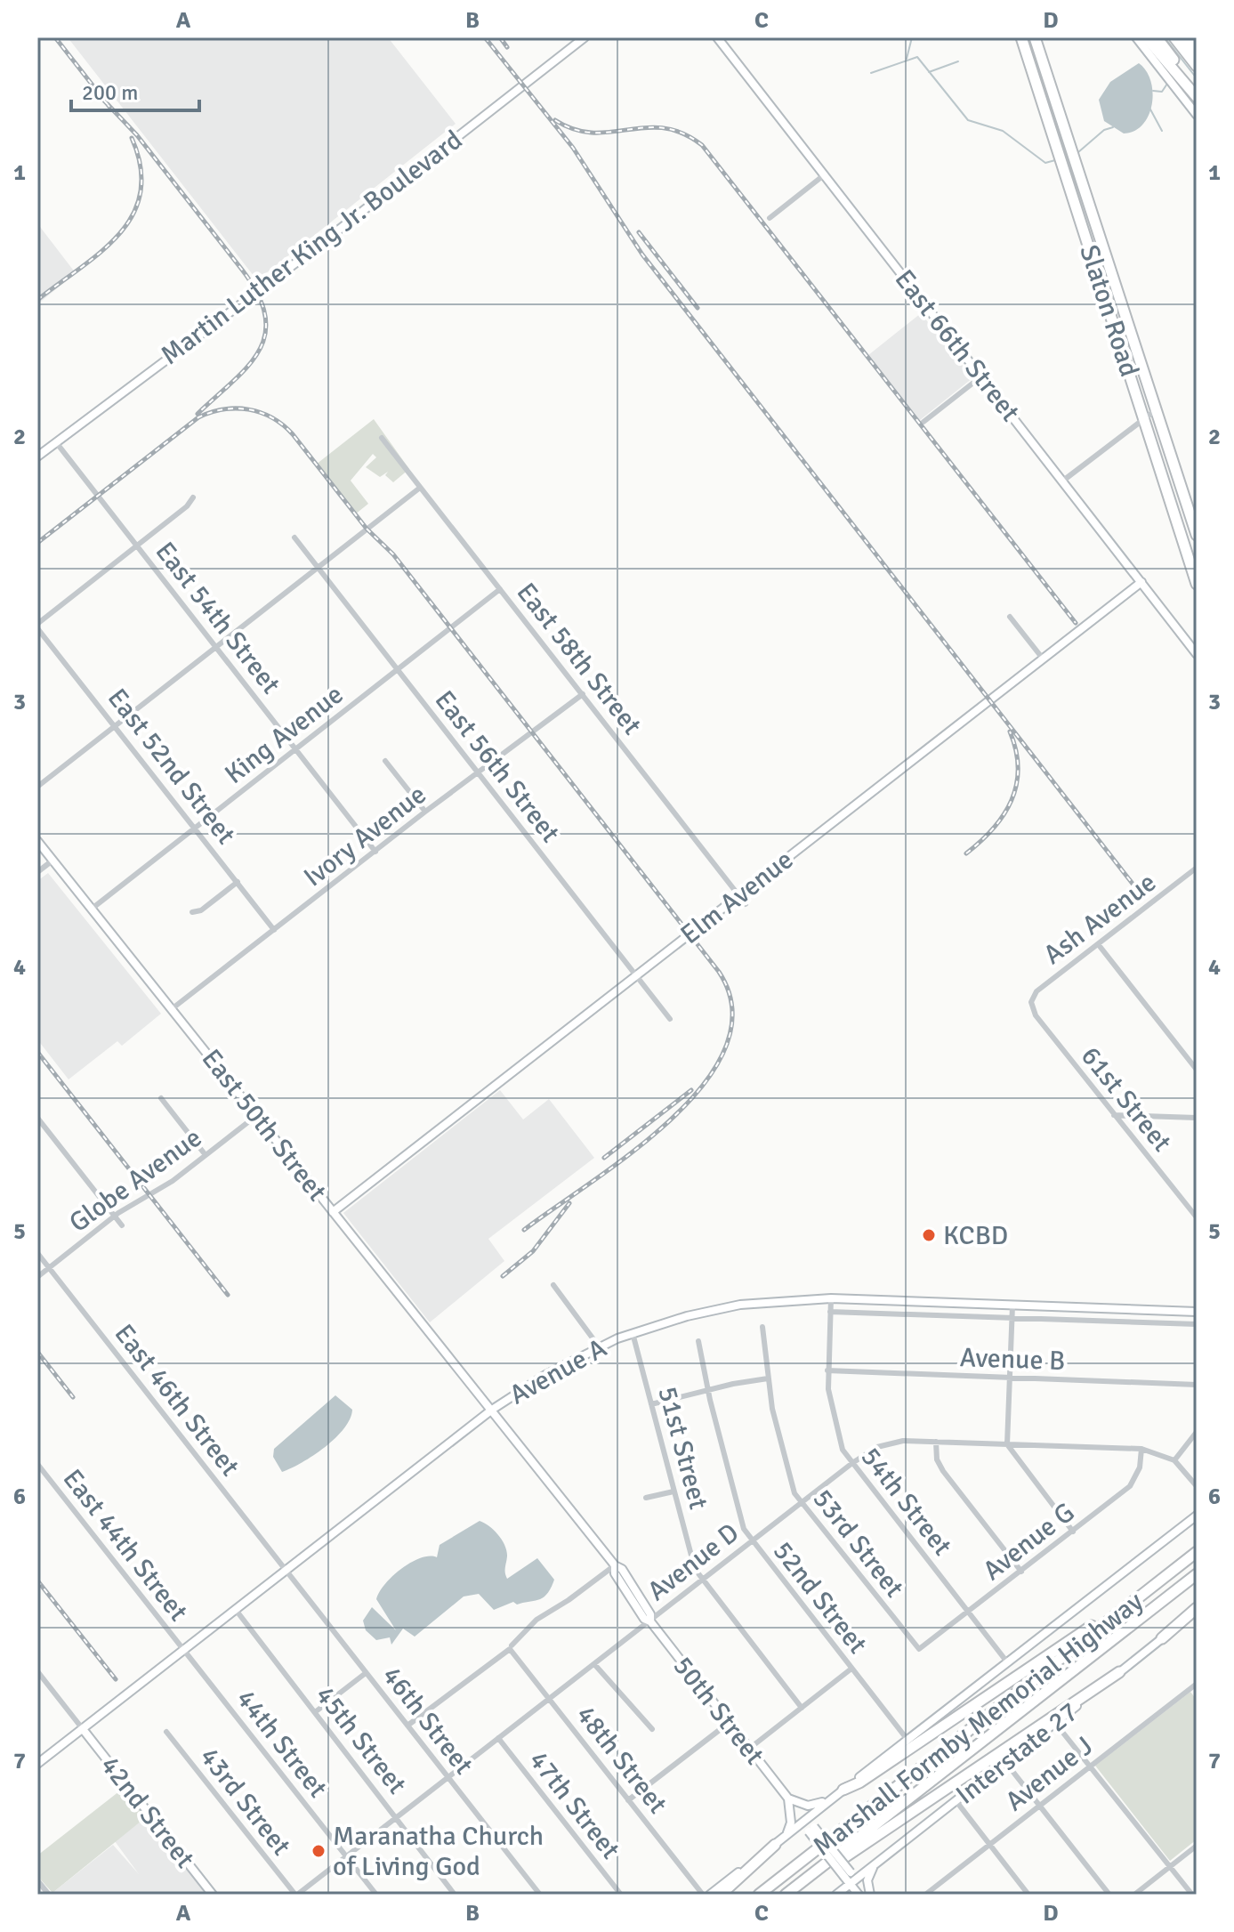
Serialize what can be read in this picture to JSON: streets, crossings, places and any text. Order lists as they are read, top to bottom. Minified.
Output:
{"streets":{"highway":["Slaton Road","Marshall Formby Memorial Highway"],"main road":["Martin Luther King Jr. Boulevard","East 66th Street","Elm Avenue","East 50th Street","Avenue A","50th Street","Interstate 27","42nd Street"],"street":["East 54th Street","East 58th Street","King Avenue","East 52nd Street","East 56th Street","Ivory Avenue","Ash Avenue","61st Street","Globe Avenue","Avenue B","East 46th Street","51st Street","54th Street","Avenue G","53rd Street","East 44th Street","Avenue D","52nd Street","46th Street","45th Street","44th Street","48th Street","Avenue J","43rd Street","47th Street"]},"crossings":[["Martin Luther King Jr. Boulevard","East 54th Street"],["East 66th Street","Elm Avenue"],["East 54th Street","King Avenue"],["East 54th Street","Ivory Avenue"],["East 58th Street","King Avenue"],["East 58th Street","Ivory Avenue"],["East 58th Street","Elm Avenue"],["King Avenue","East 52nd Street"],["King Avenue","East 56th Street"],["King Avenue","East 50th Street"],["East 52nd Street","Ivory Avenue"],["East 56th Street","Ivory Avenue"],["East 56th Street","Elm Avenue"],["Ivory Avenue","East 50th Street"],["Elm Avenue","East 50th Street"],["Ash Avenue","61st Street"],["East 50th Street","Globe Avenue"],["East 50th Street","Avenue A"],["East 50th Street","50th Street"],["Globe Avenue","East 46th Street"],["Avenue B","54th Street"],["Avenue A","East 46th Street"],["Avenue A","51st Street"],["Avenue A","54th Street"],["Avenue A","East 44th Street"],["Avenue A","50th Street"],["Avenue A","46th Street"],["Avenue A","45th Street"],["Avenue A","44th Street"],["Avenue A","42nd Street"],["East 46th Street","46th Street"],["51st Street","Avenue D"],["54th Street","Avenue G"],["54th Street","Avenue D"],["Avenue G","53rd Street"],["Avenue G","Avenue D"],["53rd Street","Avenue D"],["East 44th Street","44th Street"],["Avenue D","52nd Street"],["Avenue D","50th Street"],["Avenue D","46th Street"],["Avenue D","45th Street"],["Avenue D","44th Street"],["Avenue D","48th Street"],["Avenue D","43rd Street"],["Avenue D","47th Street"],["50th Street","Interstate 27"]],"places":["KCBD","Maranatha Church of Living God"],"scale_bar":"200 m","grid":{"columns":["A","B","C","D"],"rows":["1","2","3","4","5","6","7"]}}
